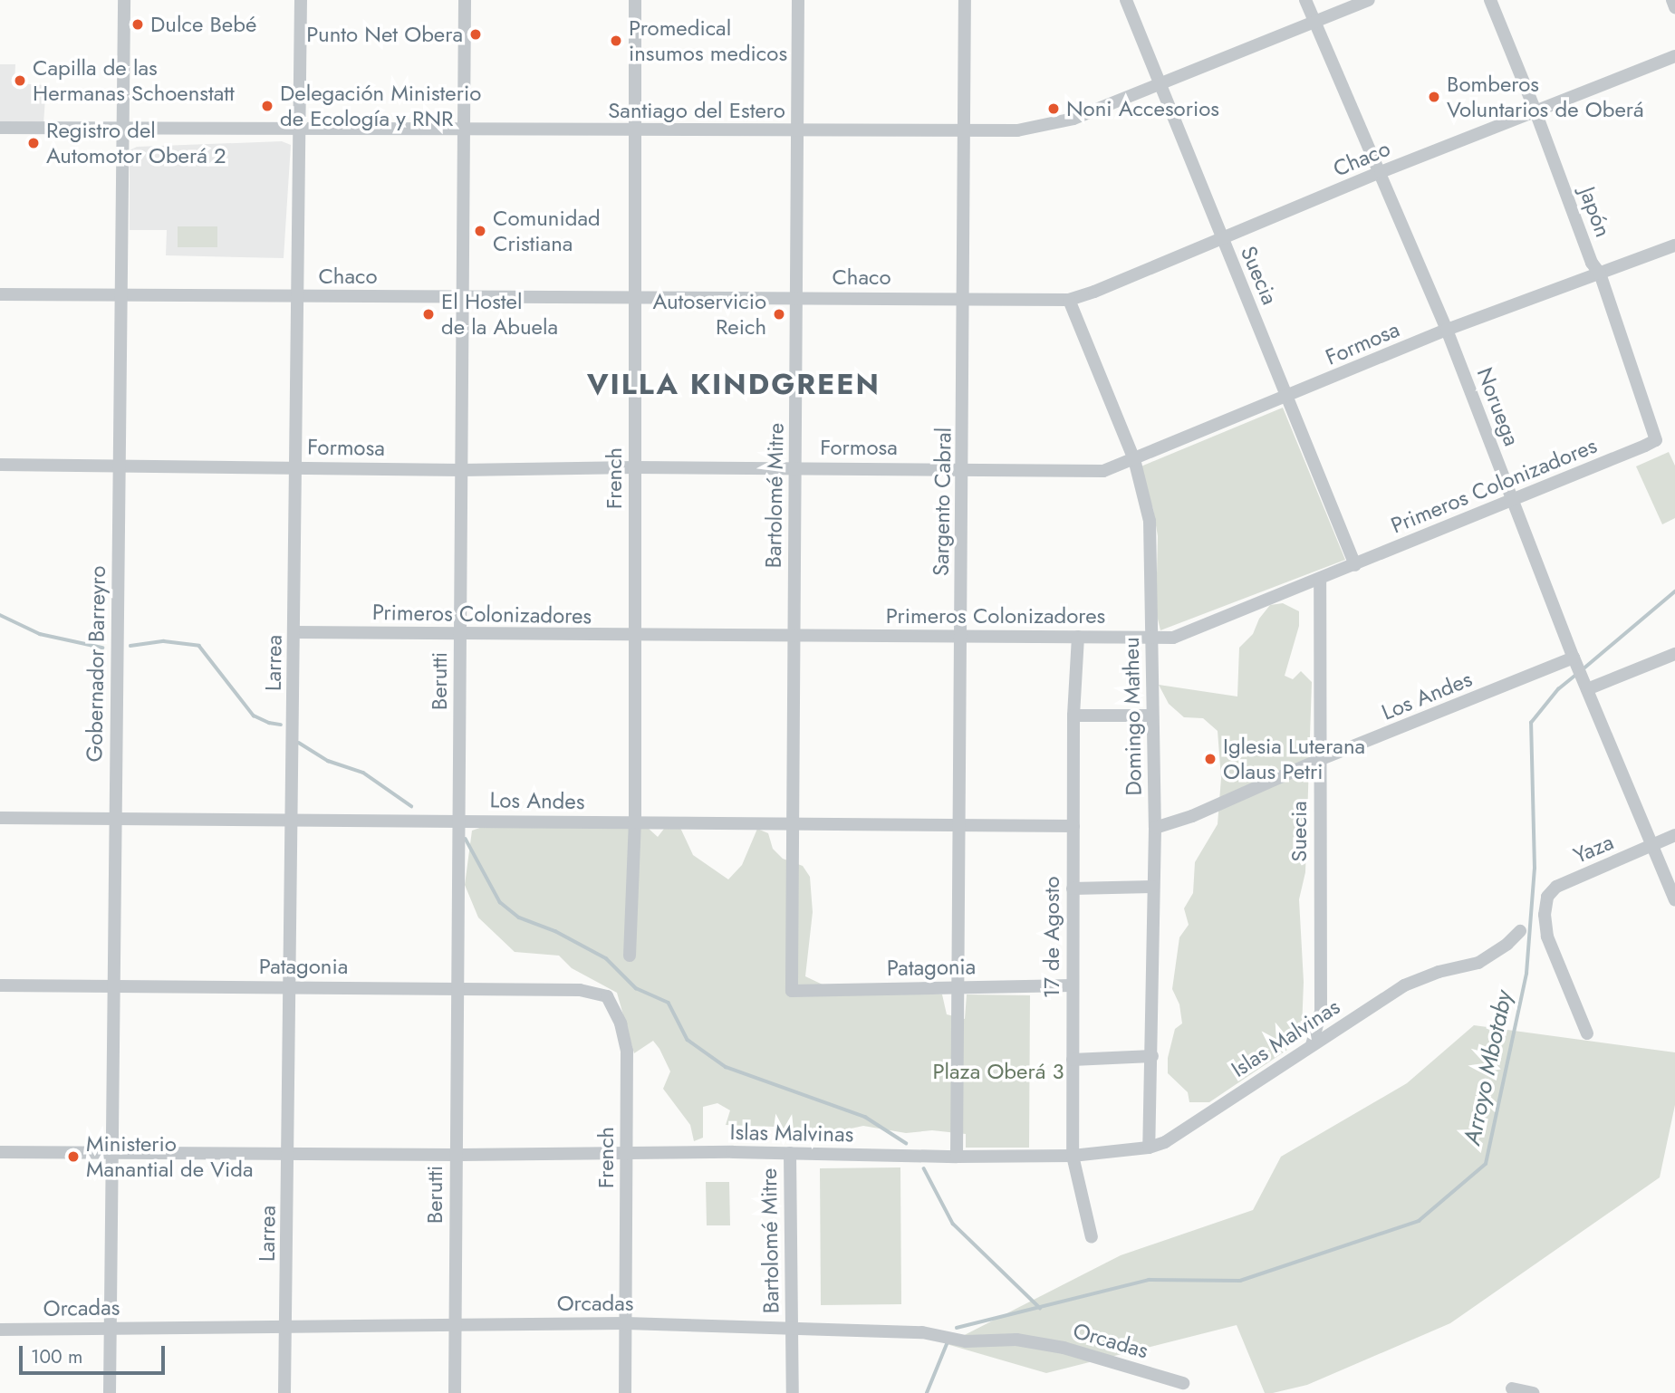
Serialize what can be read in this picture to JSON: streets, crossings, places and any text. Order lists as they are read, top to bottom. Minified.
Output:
{"streets":{"street":["Santiago del Estero","Chaco","Japón","Suecia","Formosa","Noruega","French","Primeros Colonizadores","Bartolomé Mitre","Sargento Cabral","Larrea","Gobernador Barreyro","Berutti","Los Andes","Domingo Matheu","Yaza","17 de Agosto","Patagonia","Islas Malvinas","Orcadas"]},"crossings":[["Santiago del Estero","Suecia"],["Santiago del Estero","Noruega"],["Santiago del Estero","French"],["Santiago del Estero","Bartolomé Mitre"],["Santiago del Estero","Sargento Cabral"],["Santiago del Estero","Larrea"],["Santiago del Estero","Gobernador Barreyro"],["Santiago del Estero","Berutti"],["Chaco","Japón"],["Chaco","Suecia"],["Chaco","Noruega"],["Chaco","French"],["Chaco","Bartolomé Mitre"],["Chaco","Sargento Cabral"],["Chaco","Larrea"],["Chaco","Gobernador Barreyro"],["Chaco","Berutti"],["Chaco","Domingo Matheu"],["Japón","Formosa"],["Japón","Primeros Colonizadores"],["Suecia","Formosa"],["Suecia","Primeros Colonizadores"],["Suecia","Los Andes"],["Suecia","Islas Malvinas"],["Formosa","Noruega"],["Formosa","French"],["Formosa","Bartolomé Mitre"],["Formosa","Sargento Cabral"],["Formosa","Larrea"],["Formosa","Gobernador Barreyro"],["Formosa","Berutti"],["Formosa","Domingo Matheu"],["Noruega","Primeros Colonizadores"],["Noruega","Los Andes"],["Noruega","Yaza"],["French","Primeros Colonizadores"],["French","Los Andes"],["French","Patagonia"],["French","Islas Malvinas"],["French","Orcadas"],["Primeros Colonizadores","Bartolomé Mitre"],["Primeros Colonizadores","Sargento Cabral"],["Primeros Colonizadores","Larrea"],["Primeros Colonizadores","Berutti"],["Primeros Colonizadores","Domingo Matheu"],["Primeros Colonizadores","17 de Agosto"],["Bartolomé Mitre","Los Andes"],["Bartolomé Mitre","Patagonia"],["Bartolomé Mitre","Islas Malvinas"],["Bartolomé Mitre","Orcadas"],["Sargento Cabral","Los Andes"],["Sargento Cabral","Patagonia"],["Sargento Cabral","Islas Malvinas"],["Larrea","Los Andes"],["Larrea","Patagonia"],["Larrea","Islas Malvinas"],["Larrea","Orcadas"],["Gobernador Barreyro","Los Andes"],["Gobernador Barreyro","Patagonia"],["Gobernador Barreyro","Islas Malvinas"],["Gobernador Barreyro","Orcadas"],["Berutti","Los Andes"],["Berutti","Patagonia"],["Berutti","Islas Malvinas"],["Berutti","Orcadas"],["Los Andes","Domingo Matheu"],["Los Andes","17 de Agosto"],["Domingo Matheu","Islas Malvinas"],["17 de Agosto","Patagonia"],["17 de Agosto","Islas Malvinas"]],"districts":["VILLA KINDGREEN"],"water":["Arroyo Mbotaby"],"parks":["Plaza Oberá 3"],"places":["Dulce Bebé","Punto Net Obera","Promedical insumos medicos","Capilla de las Hermanas Schoenstatt","Bomberos Voluntarios de Oberá","Delegación Ministerio de Ecología y RNR","Noni Accesorios","Registro del Automotor Oberá 2","Comunidad Cristiana","El Hostel de la Abuela","Autoservicio Reich","Iglesia Luterana Olaus Petri","Ministerio Manantial de Vida"],"scale_bar":"100 m"}
